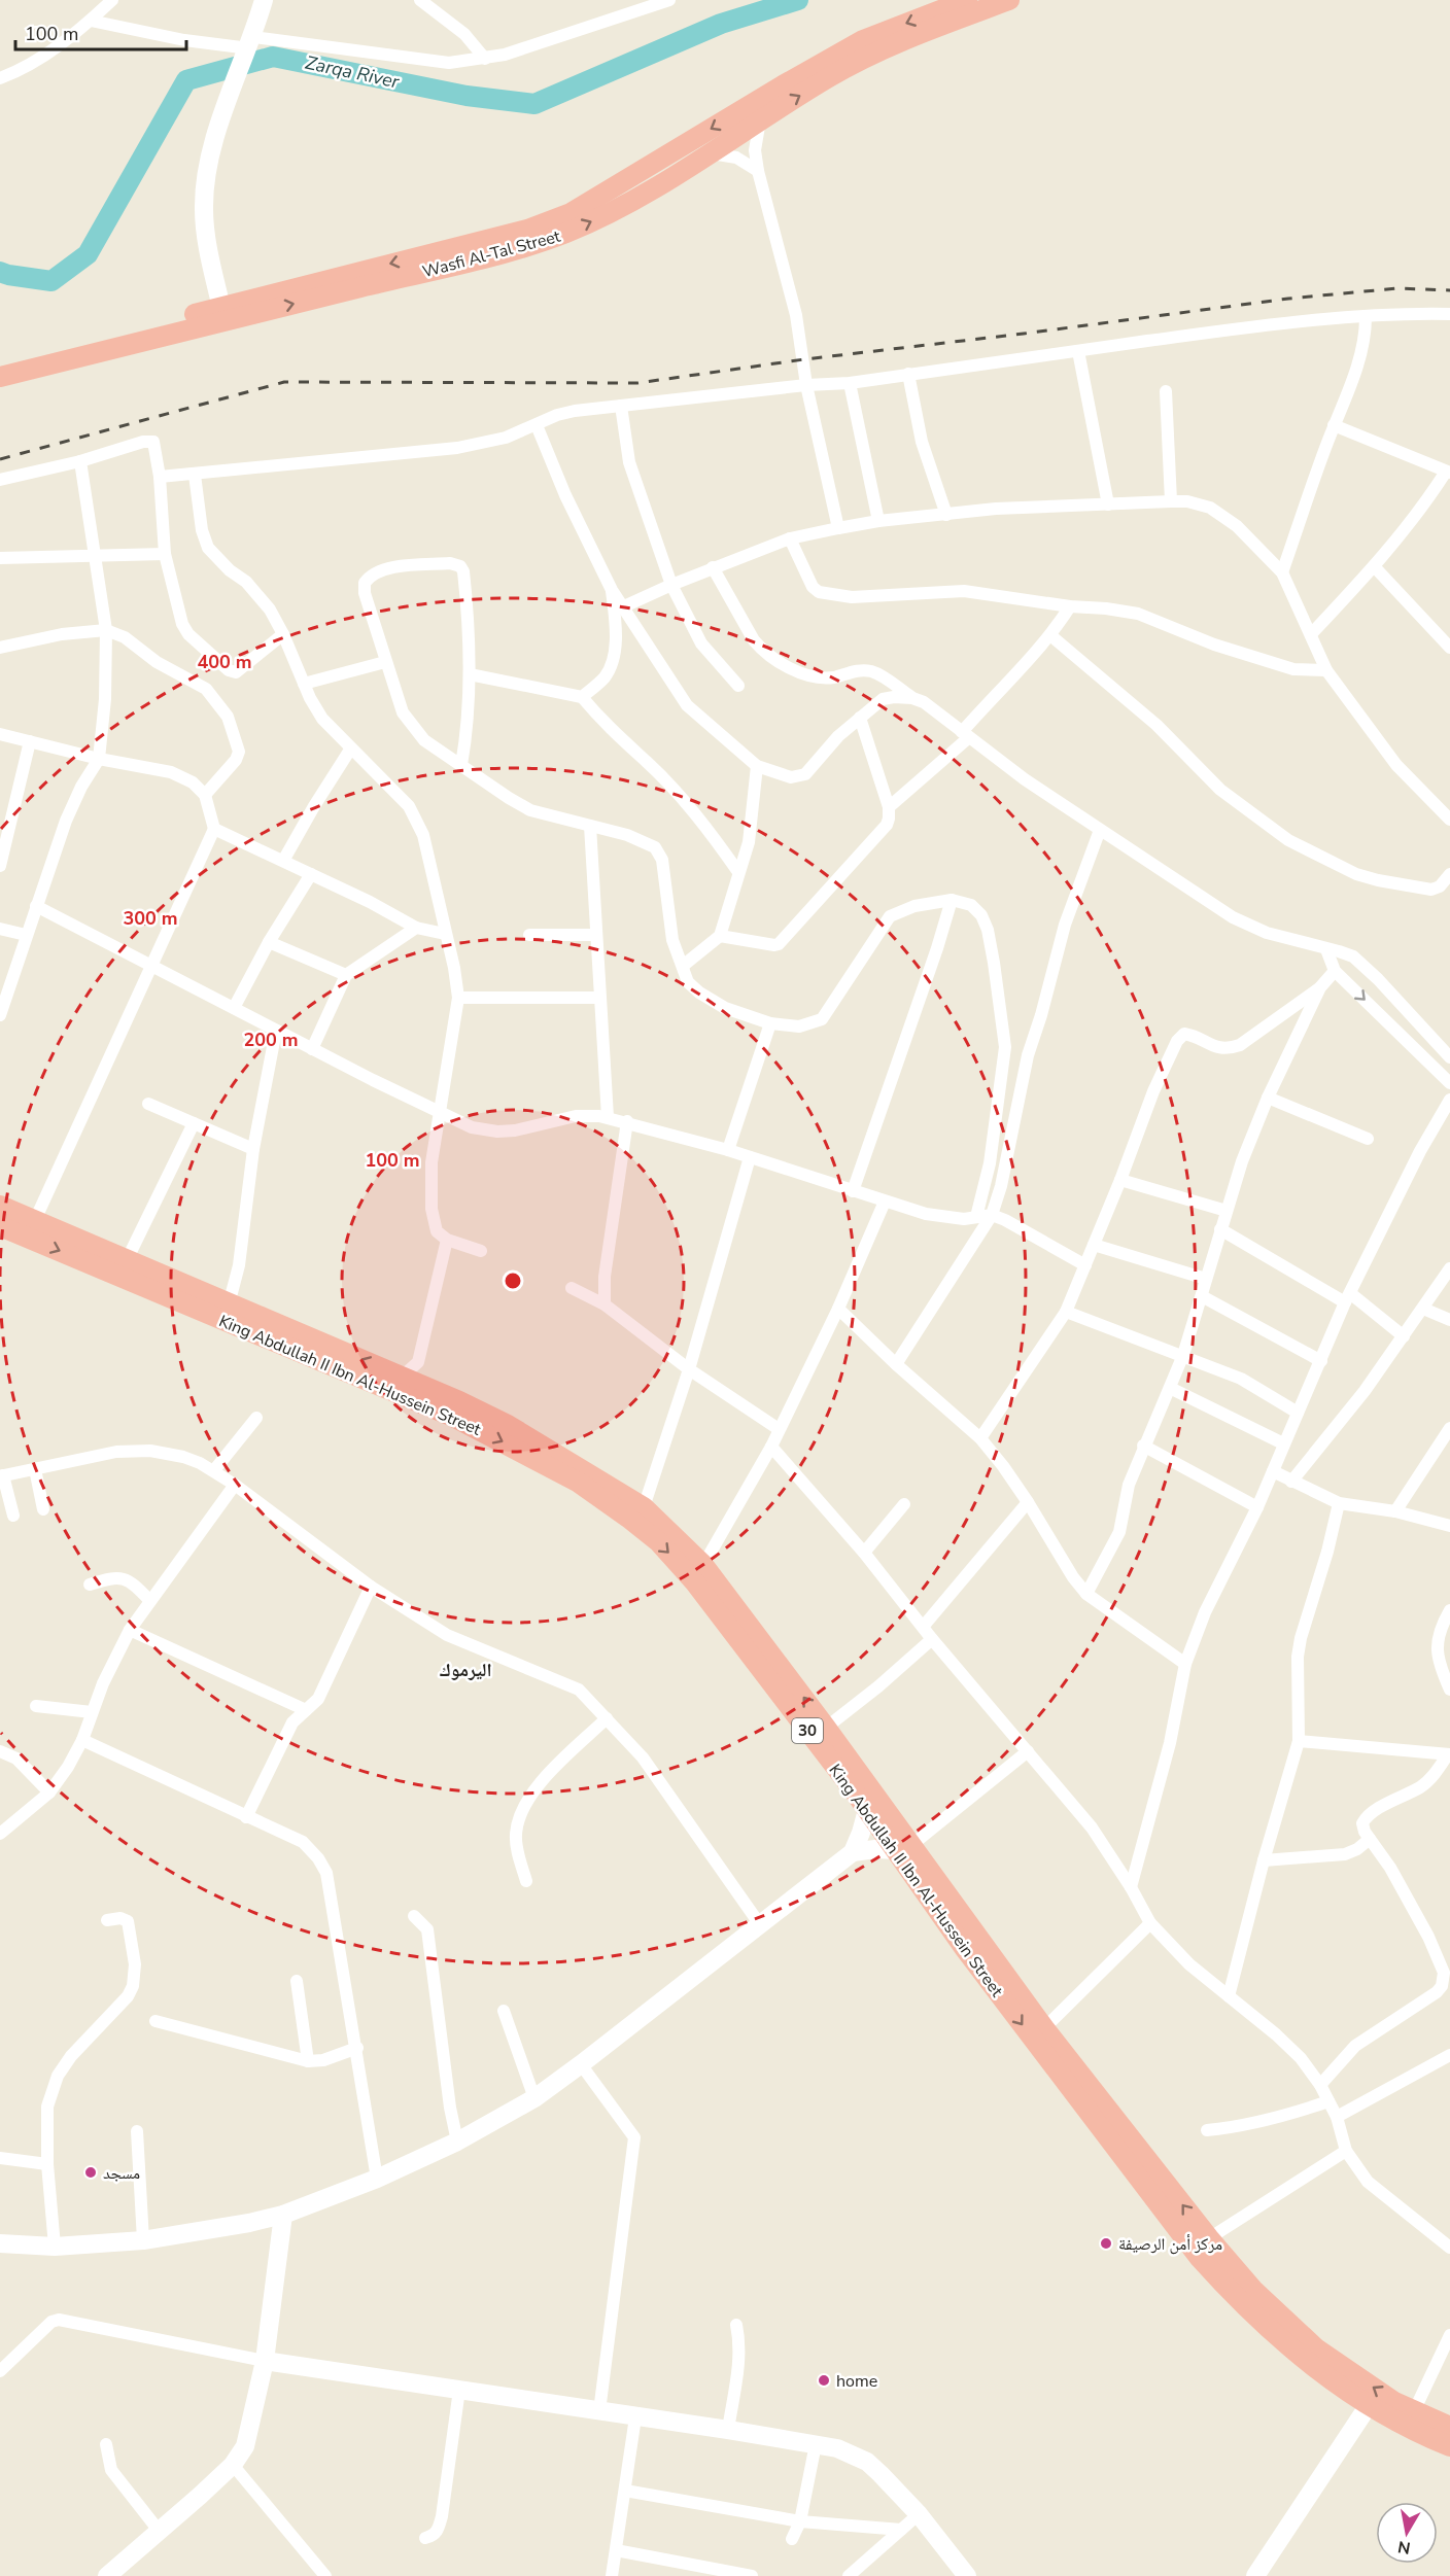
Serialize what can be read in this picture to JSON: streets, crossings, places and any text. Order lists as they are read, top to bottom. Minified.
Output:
{"streets":{"main road":["Wasfi Al-Tal Street","King Abdullah II Ibn Al-Hussein Street","30"]},"districts":["اليرموك"],"water":["Zarqa River"],"places":["مسجد","مركز أمن الرصيفة","home"],"scale_bar":"100 m","north":"bottom","rings":["400 m","300 m","200 m","100 m"]}
